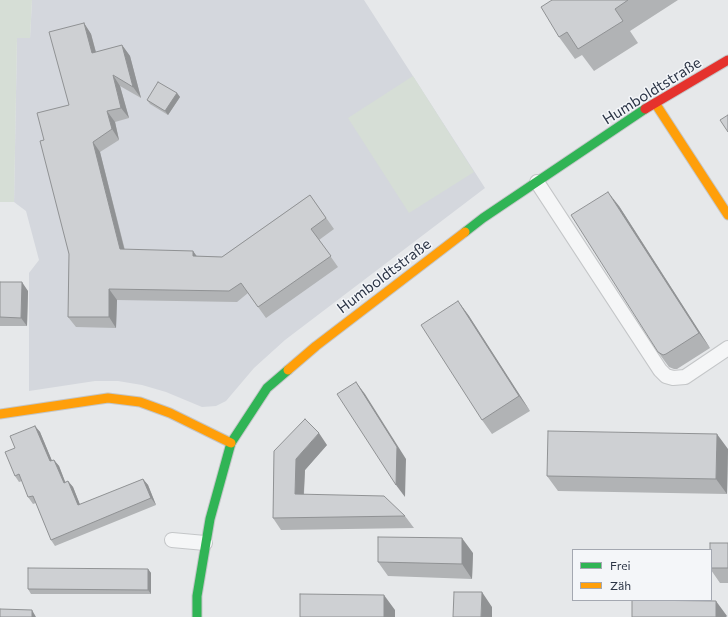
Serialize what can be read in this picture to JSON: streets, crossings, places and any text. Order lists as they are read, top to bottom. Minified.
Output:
{"streets":{"street":["Humboldtstraße"]},"legend":["Frei","Zäh"]}
